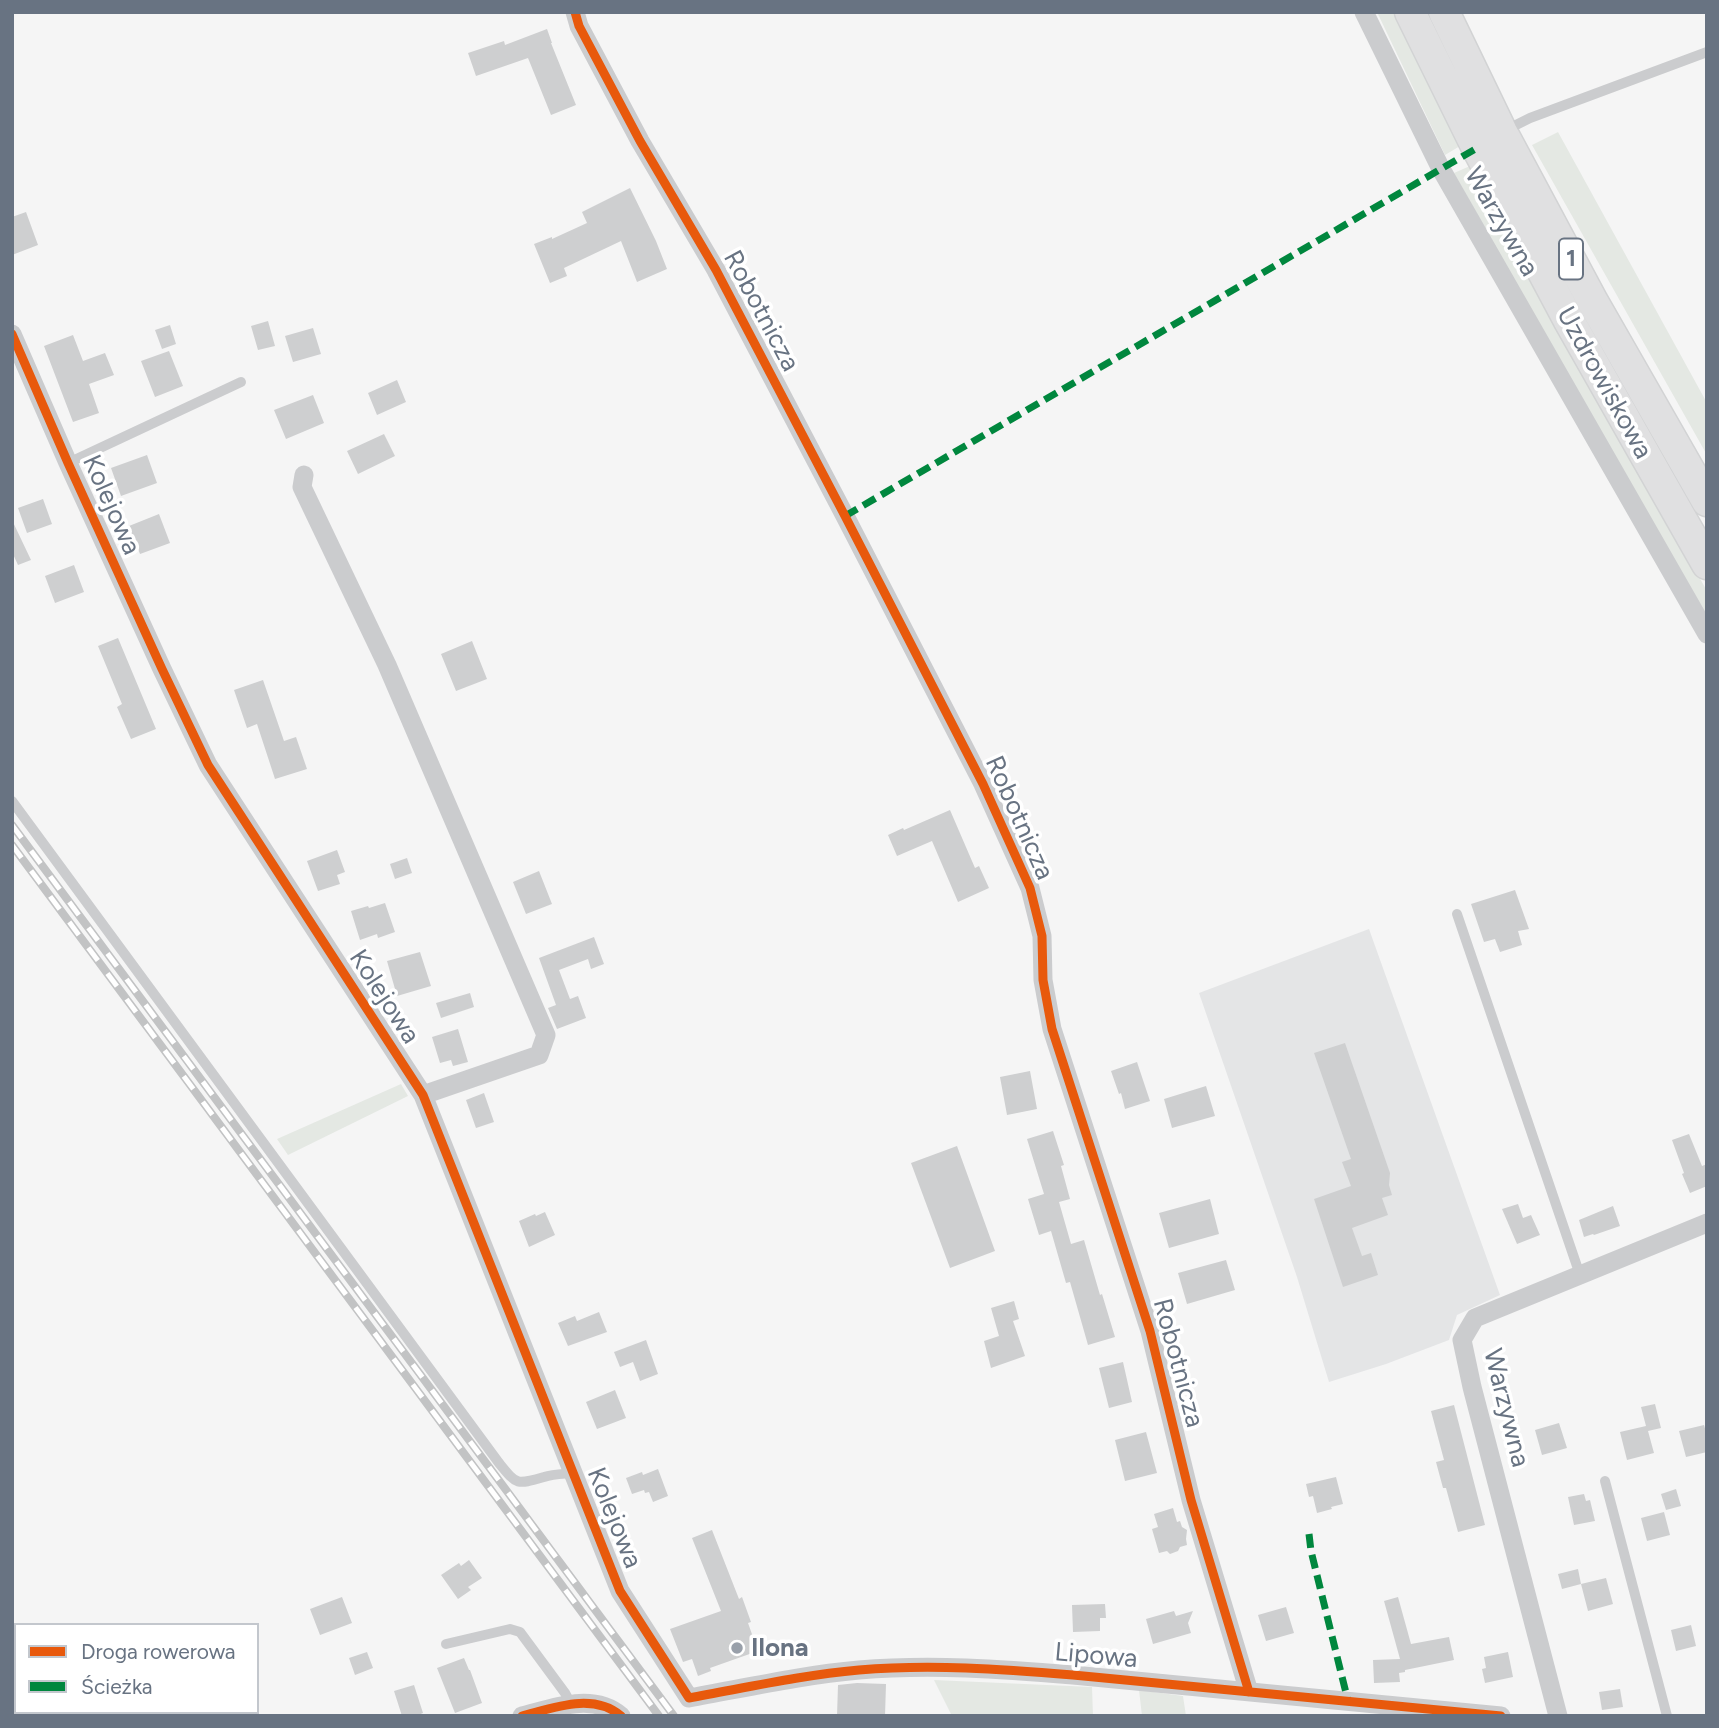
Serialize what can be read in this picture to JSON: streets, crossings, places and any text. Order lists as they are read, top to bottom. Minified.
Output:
{"streets":{"main road":["1","Uzdrowiskowa"],"street":["Warzywna","Robotnicza","Kolejowa","Lipowa"]},"crossings":[["Robotnicza","Lipowa"],["Kolejowa","Lipowa"]],"places":["Ilona"],"legend":["Droga rowerowa","Ścieżka"]}
